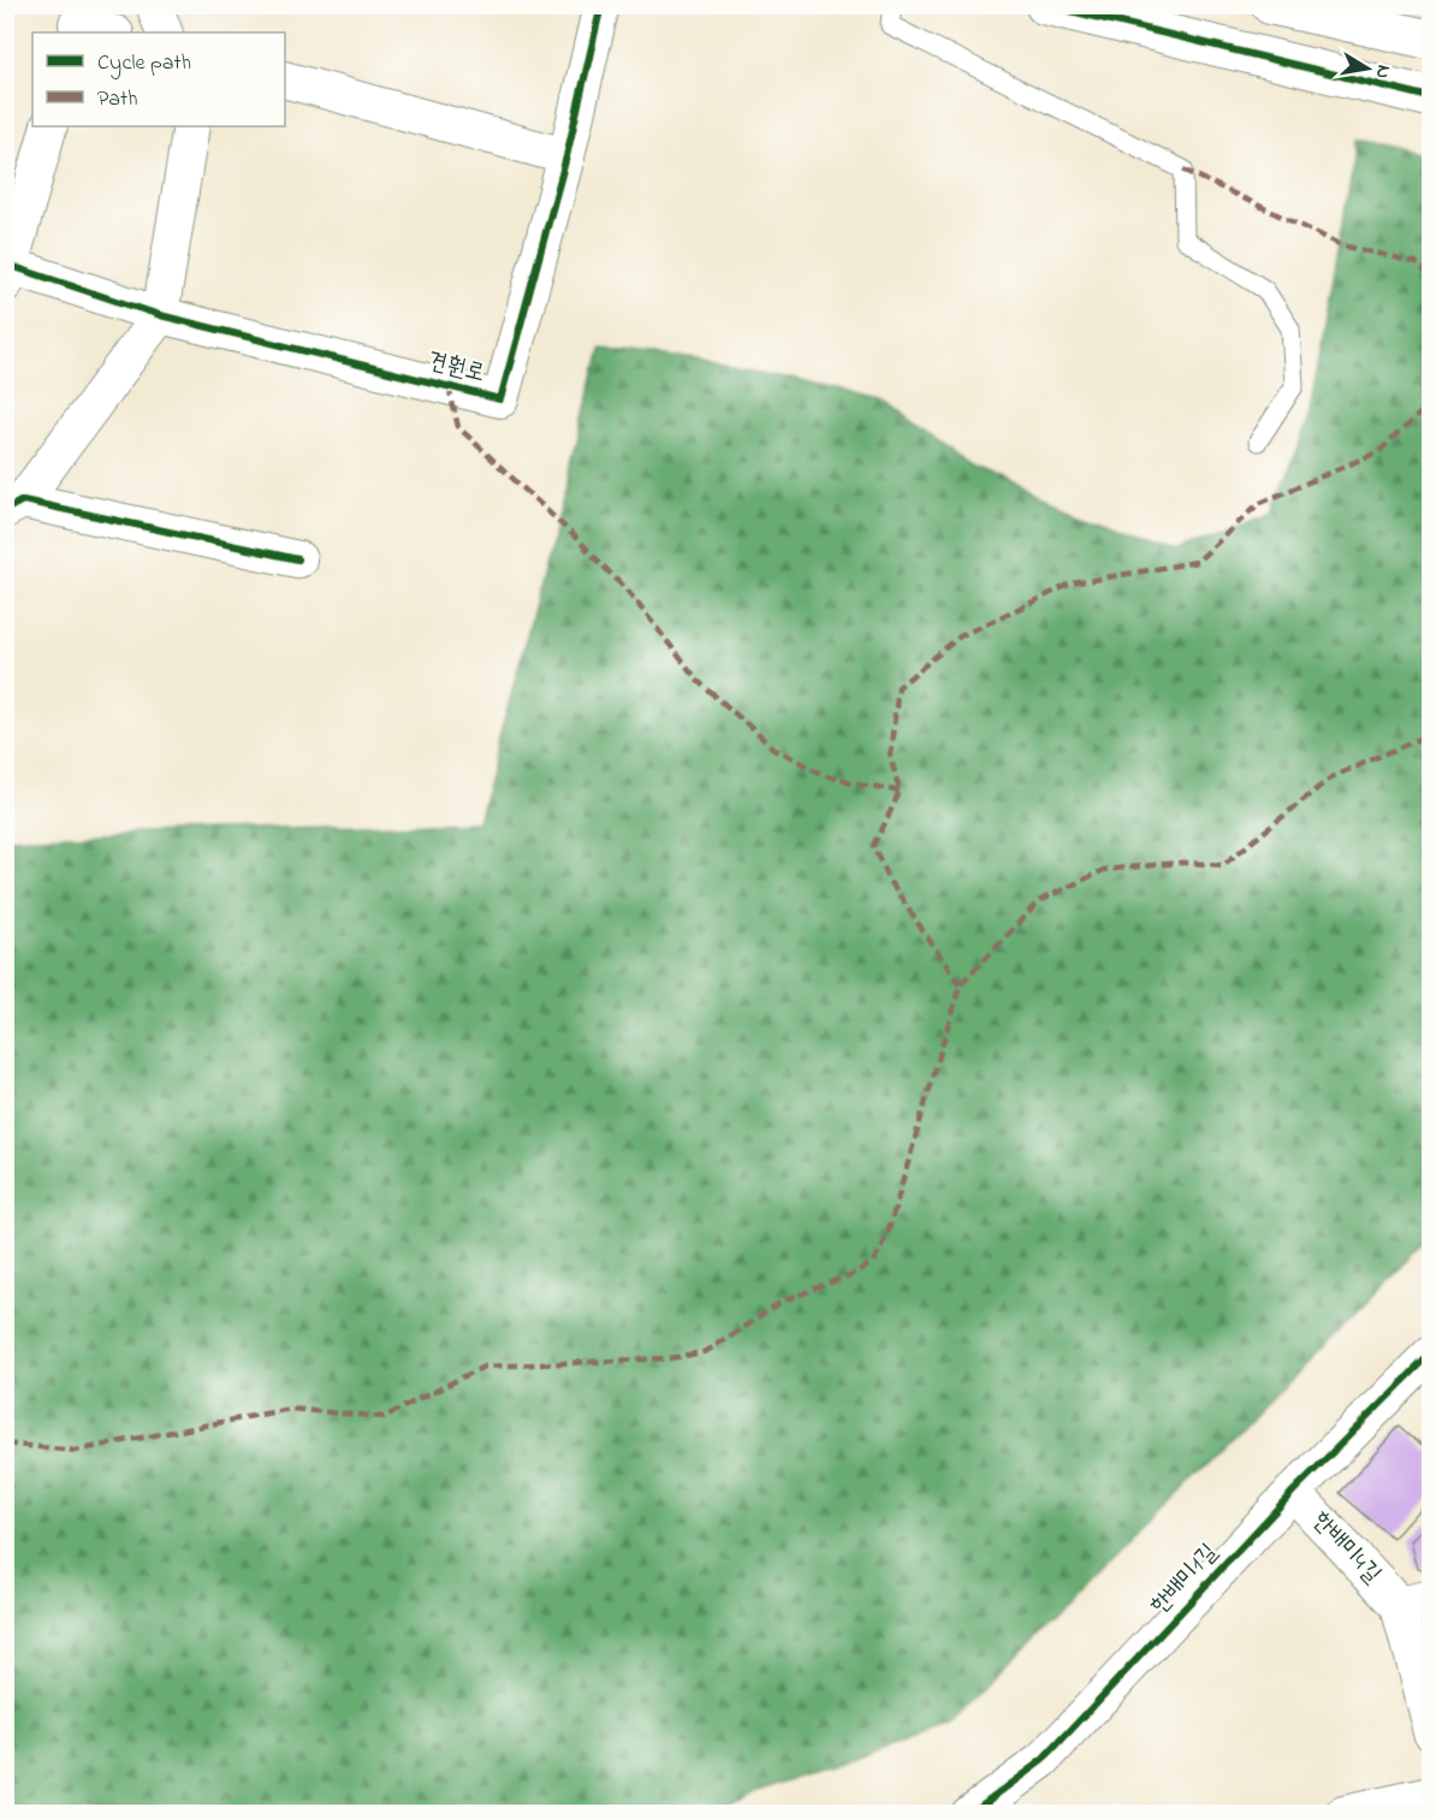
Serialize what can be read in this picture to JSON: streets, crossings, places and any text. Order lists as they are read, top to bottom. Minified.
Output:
{"streets":{"street":["견훤로","한배미4길","한배미1길"]},"crossings":[["한배미4길","한배미1길"]],"legend":["Cycle path","Path"],"north":"right"}
